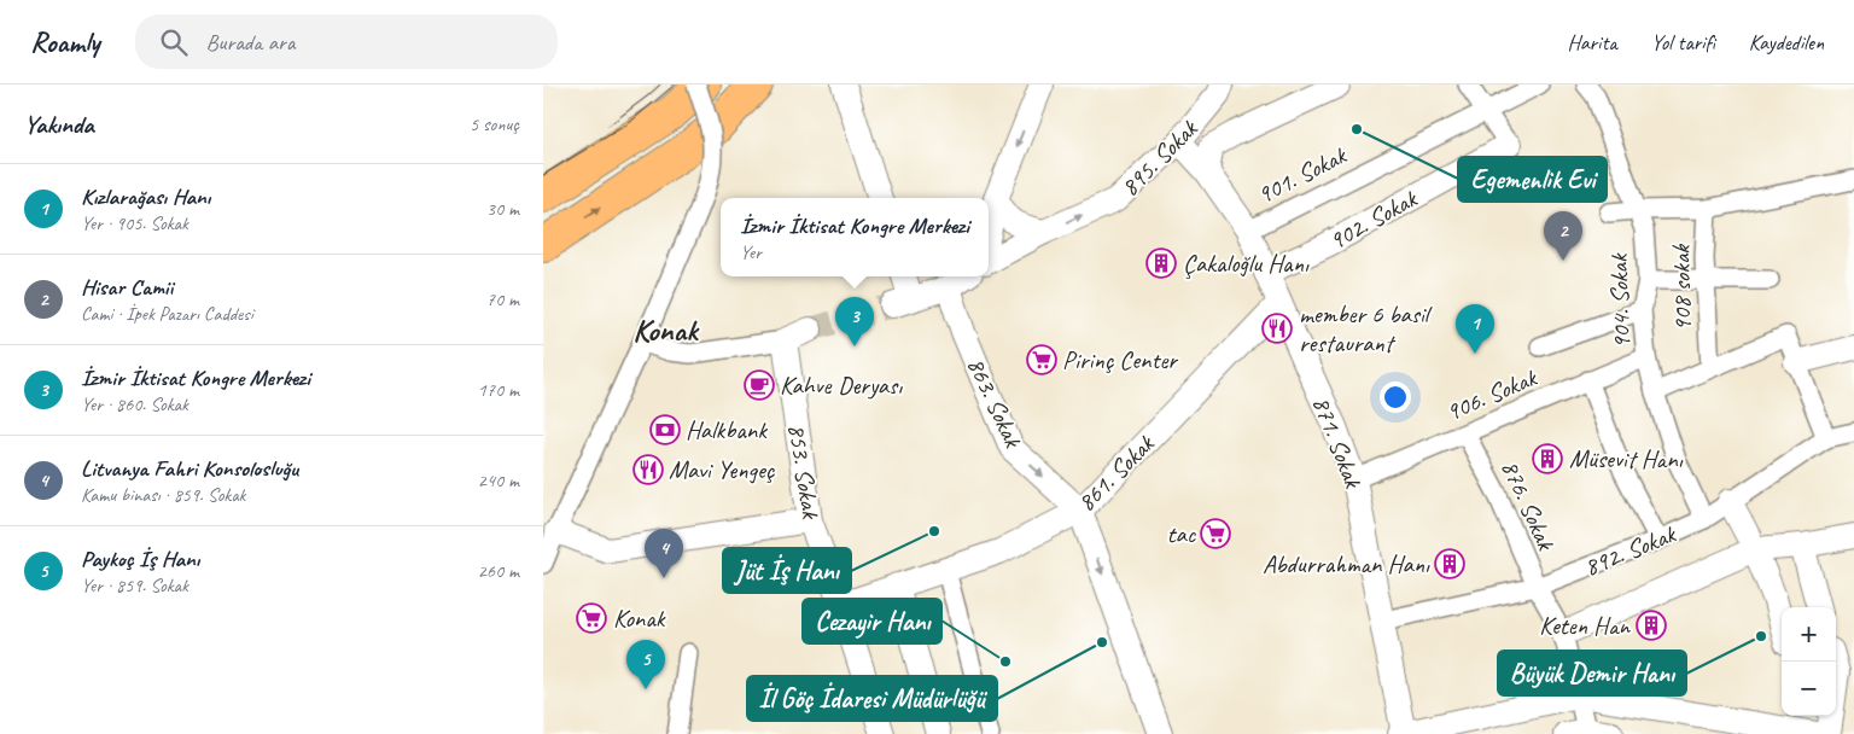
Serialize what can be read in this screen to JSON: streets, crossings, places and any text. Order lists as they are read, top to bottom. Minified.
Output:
{"streets":{"street":["895. Sokak","901. Sokak","902. Sokak","908 sokak","904. Sokak","906. Sokak","863. Sokak","871. Sokak","853. Sokak","861. Sokak","876. Sokak","892. Sokak"]},"crossings":[["895. Sokak","871. Sokak"],["901. Sokak","871. Sokak"],["902. Sokak","871. Sokak"],["904. Sokak","906. Sokak"],["904. Sokak","892. Sokak"],["906. Sokak","871. Sokak"],["906. Sokak","876. Sokak"],["863. Sokak","861. Sokak"],["871. Sokak","861. Sokak"],["871. Sokak","892. Sokak"],["853. Sokak","861. Sokak"],["876. Sokak","892. Sokak"]],"one_way":["895. Sokak"],"districts":["Konak"],"places":{"other":["Egemenlik Evi","Jüt İş Hanı","Büyük Demir Hanı","İl Göç İdaresi Müdürlüğü","Cezayir Hanı"],"building":["Çakaloğlu Hanı","Müsevit Hanı","Abdurrahman Hanı","Keten Han"],"restaurant":["member 6 basil restaurant","Mavi Yengeç"],"supermarket":["Pirinç Center","tac","Konak"],"cafe":["Kahve Deryası"],"bank":["Halkbank"]},"page":{"header":"Roamly","search":"Burada ara","nav":["Harita","Yol tarifi","Kaydedilen"],"heading":["Yakında","5 sonuç"],"list":[{"mark":"1","name":"Kızlarağası Hanı","note":"Yer · 905. Sokak","value":"30 m"},{"mark":"2","name":"Hisar Camii","note":"Cami · İpek Pazarı Caddesi","value":"70 m"},{"mark":"3","name":"İzmir İktisat Kongre Merkezi","note":"Yer · 860. Sokak","value":"170 m"},{"mark":"4","name":"Litvanya Fahri Konsolosluğu","note":"Kamu binası · 859. Sokak","value":"240 m"},{"mark":"5","name":"Paykoç İş Hanı","note":"Yer · 859. Sokak","value":"260 m"}],"popup":["İzmir İktisat Kongre Merkezi","Yer"],"pins":["2","3","1","4","5"],"map_buttons":["+","−"]}}
